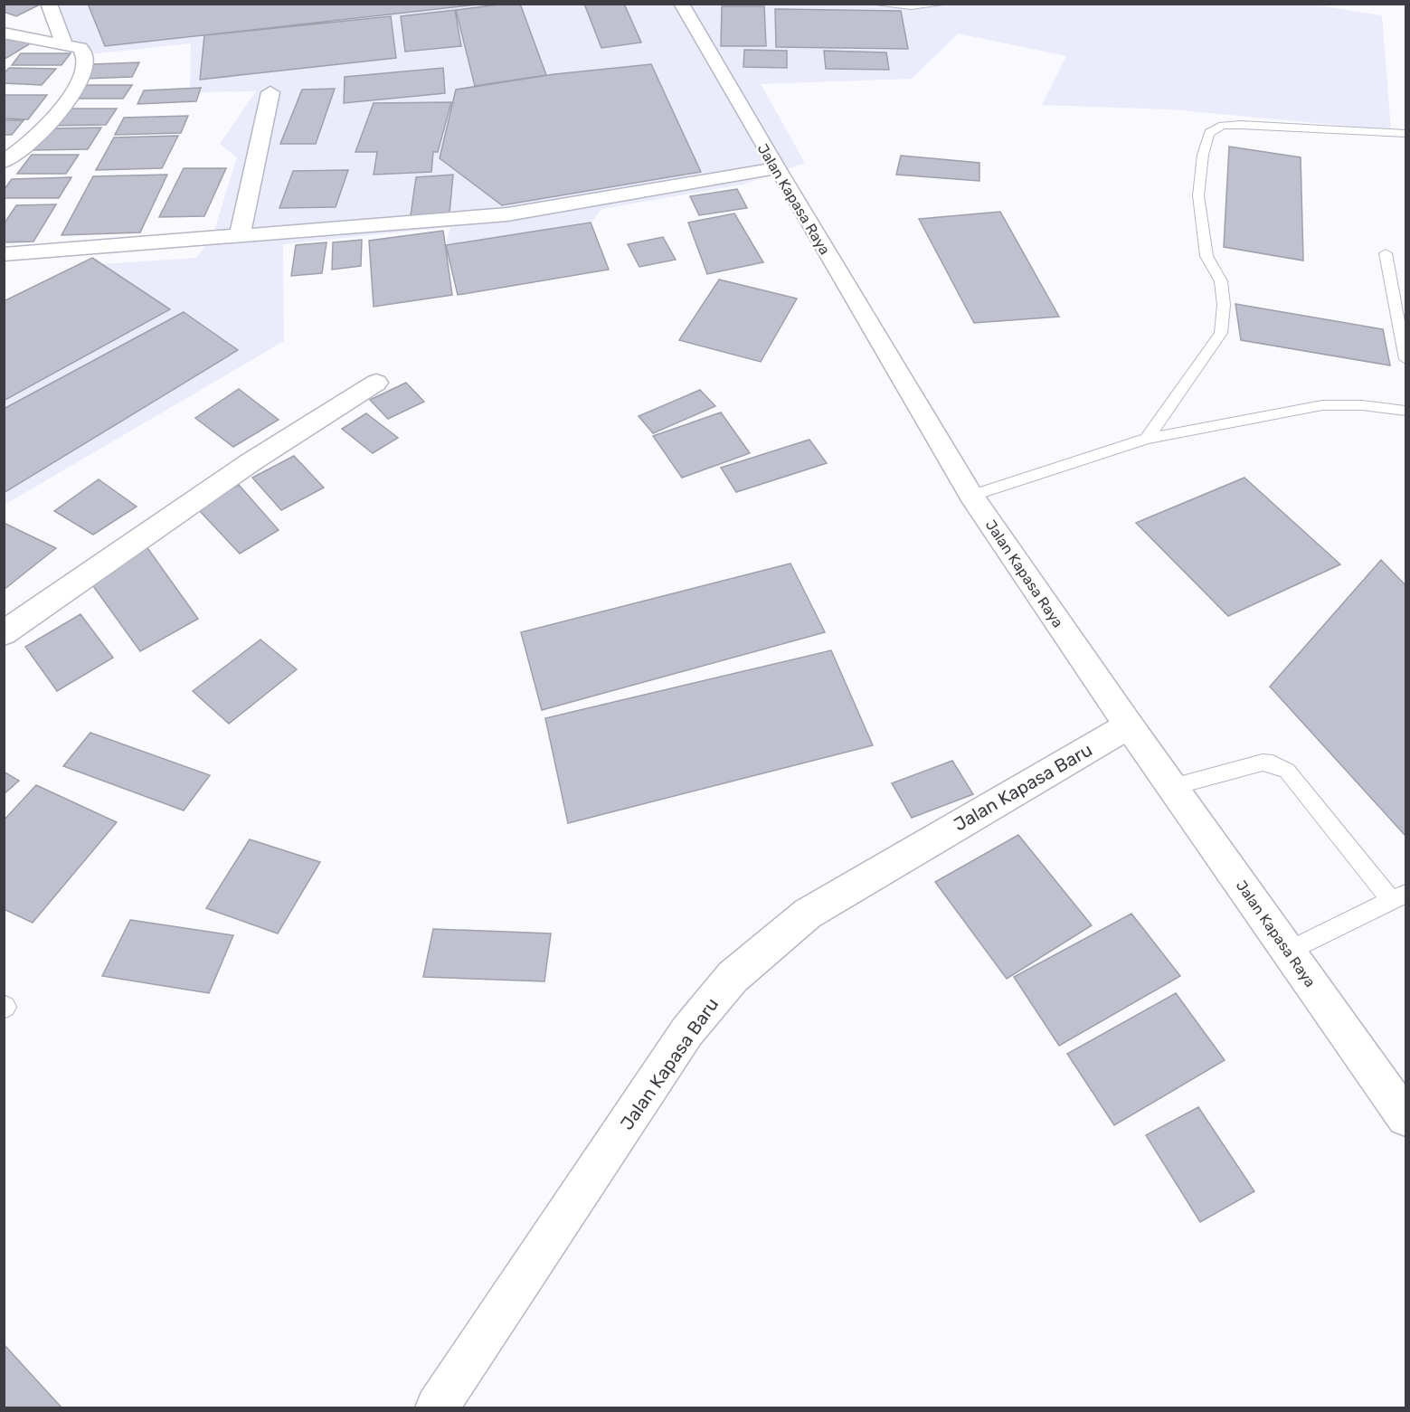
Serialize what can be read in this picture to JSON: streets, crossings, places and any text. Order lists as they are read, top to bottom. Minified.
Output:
{"streets":{"street":["Jalan Kapasa Raya","Jalan Kapasa Baru"]},"crossings":[["Jalan Kapasa Raya","Jalan Kapasa Baru"]]}
